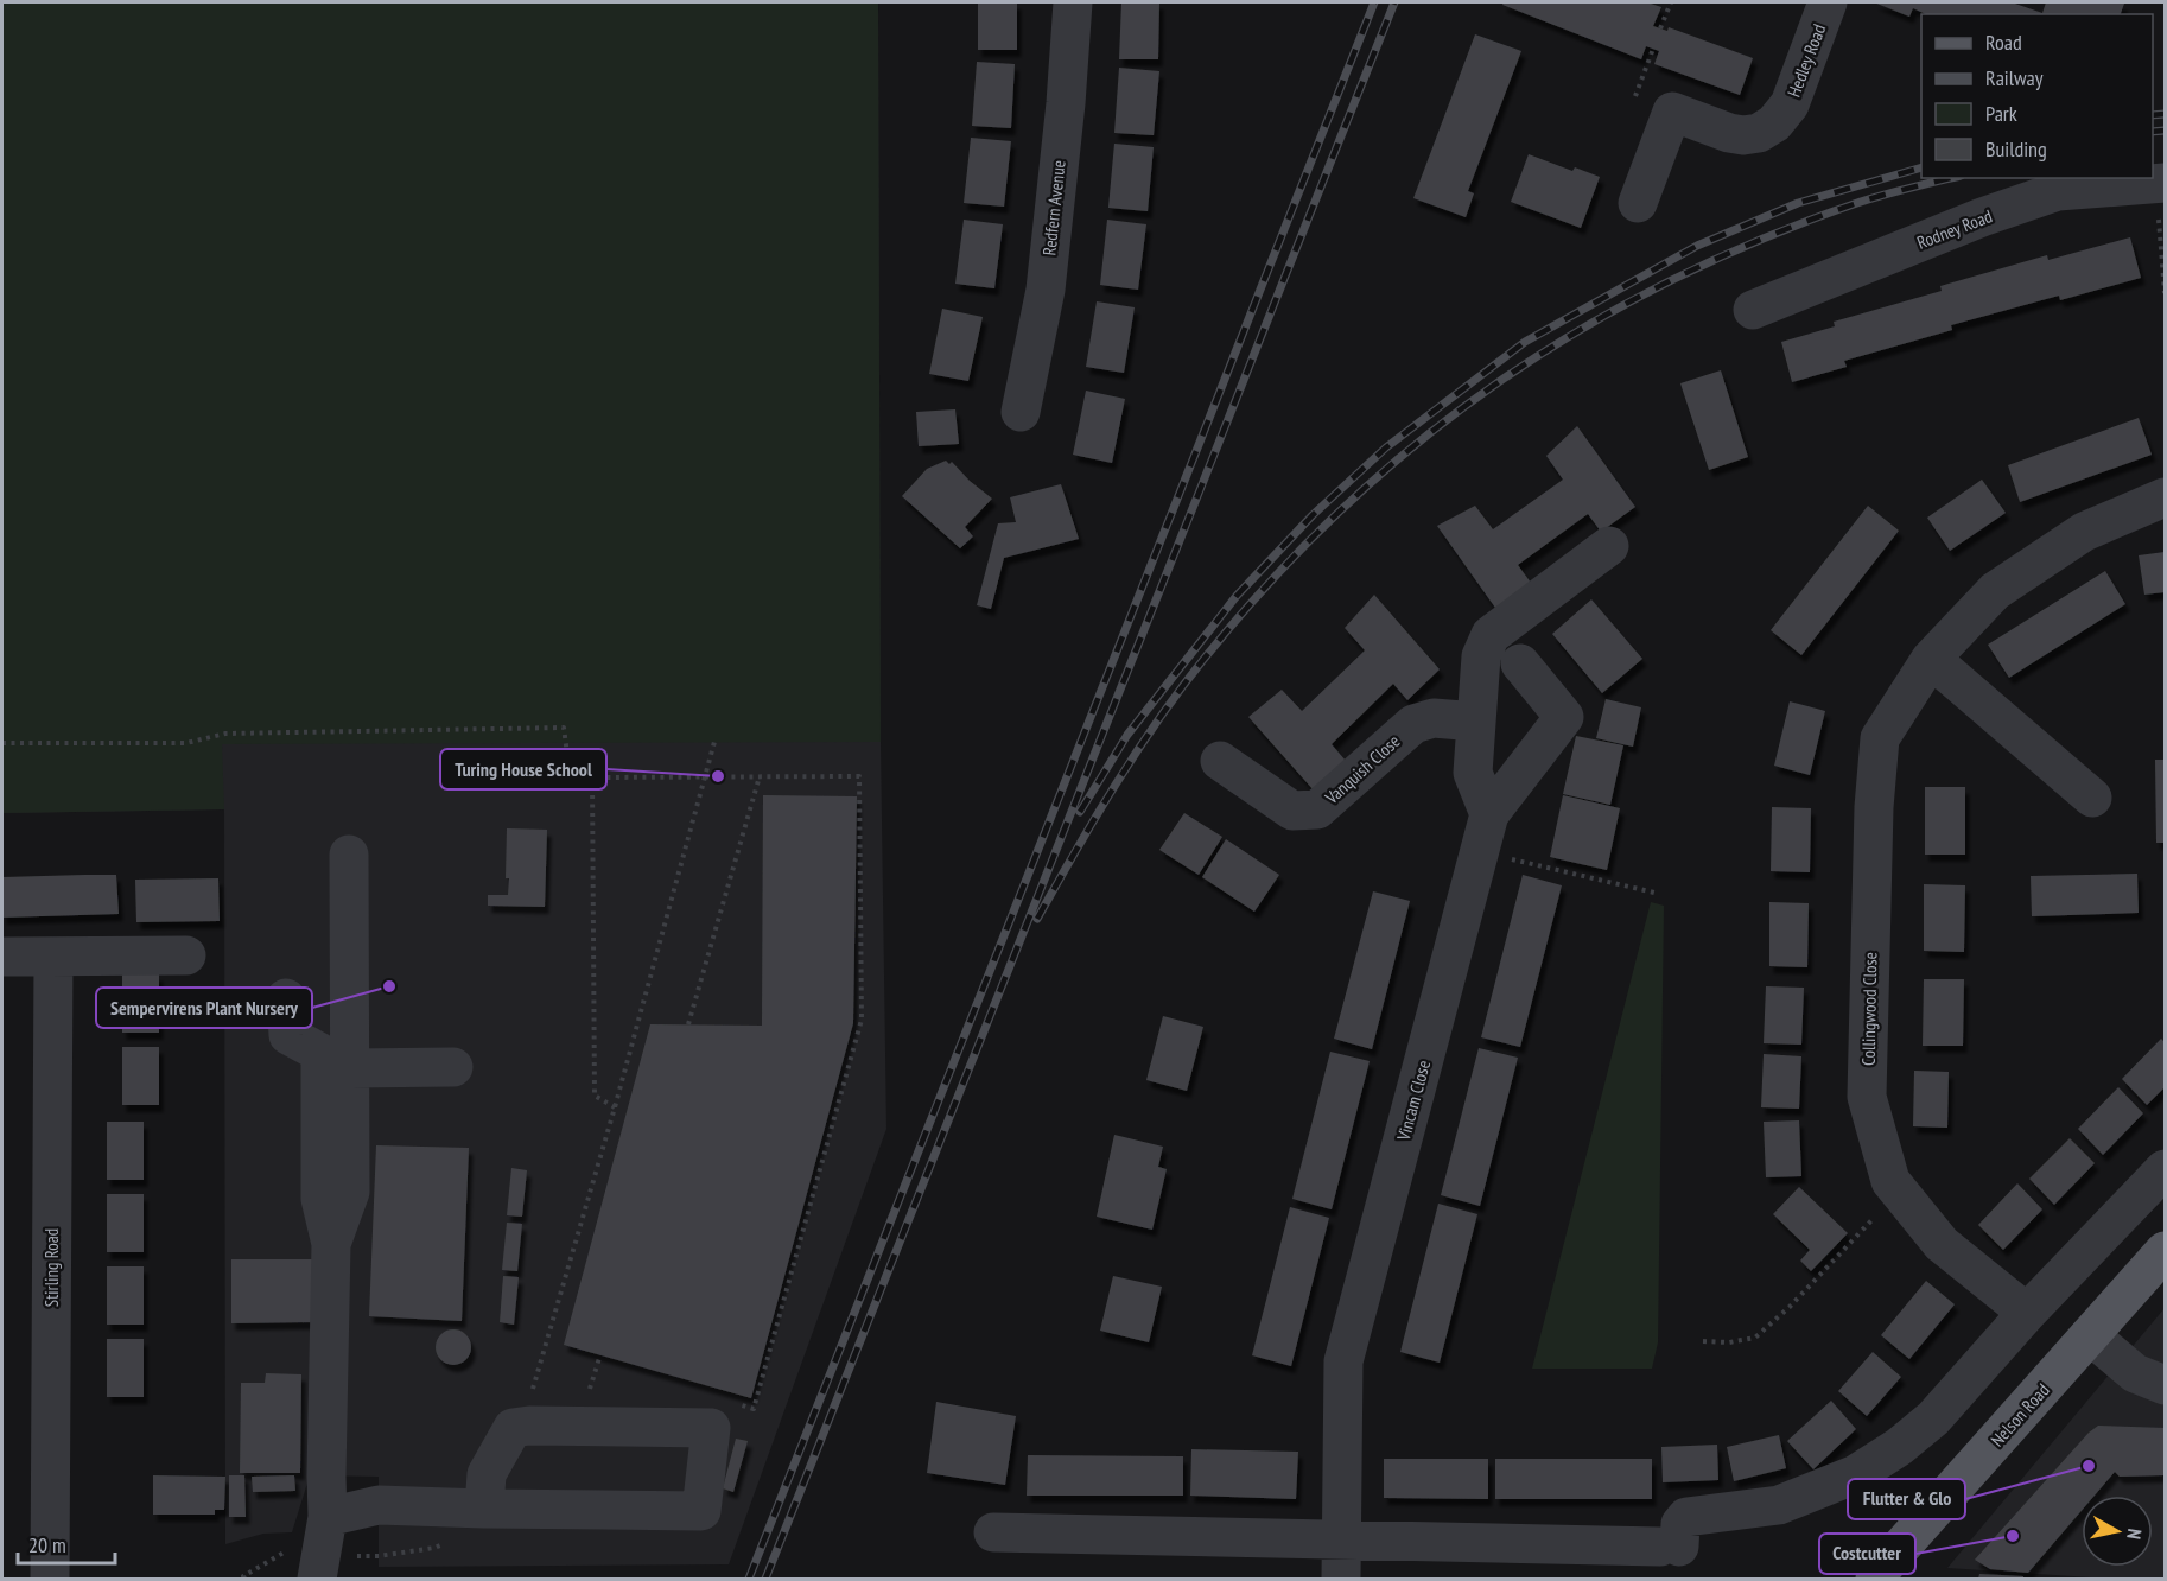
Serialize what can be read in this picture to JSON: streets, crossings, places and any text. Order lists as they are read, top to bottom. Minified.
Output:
{"streets":{"main road":["Nelson Road"],"street":["Hedley Road","Redfern Avenue","Rodney Road","Vanquish Close","Collingwood Close","Vincam Close","Stirling Road"]},"places":["Turing House School","Sempervirens Plant Nursery","Flutter & Glo","Costcutter"],"legend":["Road","Railway","Park","Building"],"scale_bar":"20 m","north":"right"}
